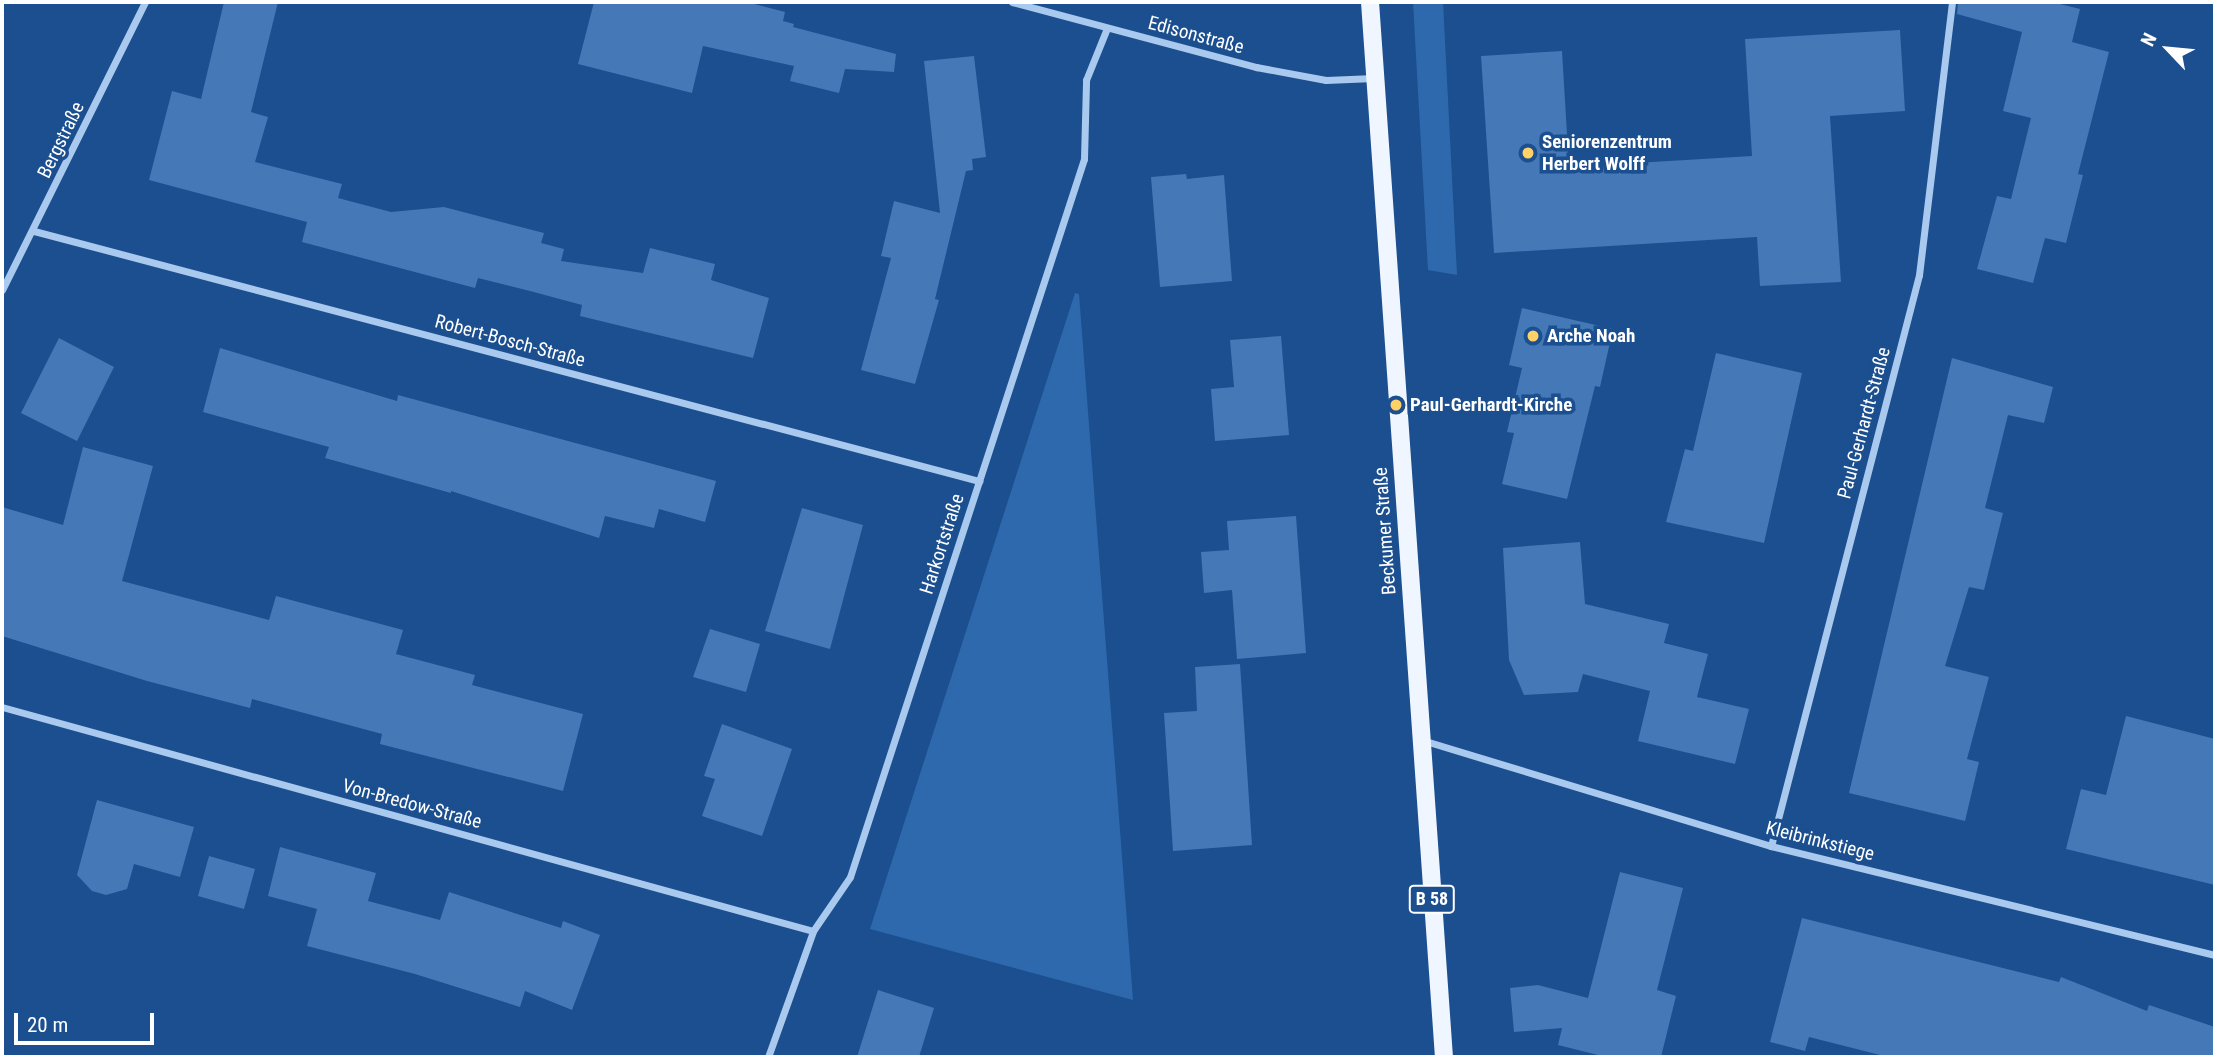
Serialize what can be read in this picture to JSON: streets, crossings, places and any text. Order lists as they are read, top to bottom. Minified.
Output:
{"streets":{"main road":["Beckumer Straße","B 58"],"street":["Edisonstraße","Bergstraße","Robert-Bosch-Straße","Paul-Gerhardt-Straße","Harkortstraße","Von-Bredow-Straße","Kleibrinkstiege"]},"crossings":[["Edisonstraße","Beckumer Straße"],["Edisonstraße","Harkortstraße"],["Bergstraße","Robert-Bosch-Straße"],["Robert-Bosch-Straße","Harkortstraße"],["Paul-Gerhardt-Straße","Kleibrinkstiege"],["Beckumer Straße","Kleibrinkstiege"],["Harkortstraße","Von-Bredow-Straße"]],"places":["Seniorenzentrum Herbert Wolff","Arche Noah","Paul-Gerhardt-Kirche"],"scale_bar":"20 m","north":"top left"}
